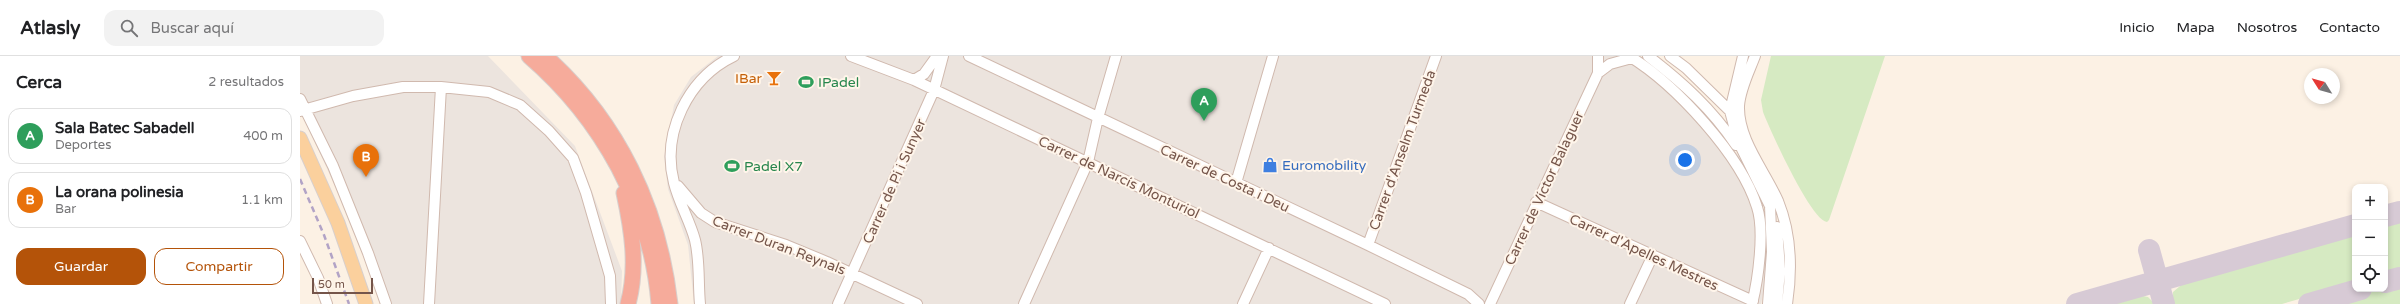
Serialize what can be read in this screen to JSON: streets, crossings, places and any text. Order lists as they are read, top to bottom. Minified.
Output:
{"streets":{"street":["Carrer d'Anselm Turmeda","Carrer de Narcís Monturiol","Carrer de Costa i Deu","Carrer de Pi i Sunyer","Carrer de Víctor Balaguer","Carrer Duran Reynals","Carrer d'Apelles Mestres"]},"crossings":[["Carrer d'Anselm Turmeda","Carrer de Costa i Deu"],["Carrer de Narcís Monturiol","Carrer de Pi i Sunyer"],["Carrer de Pi i Sunyer","Carrer Duran Reynals"],["Carrer de Víctor Balaguer","Carrer d'Apelles Mestres"]],"places":{"bar":["IBar"],"sports":["IPadel","Padel X7"],"shop":["Euromobility"]},"scale_bar":"50 m","north":"top left","page":{"header":"Atlasly","search":"Buscar aquí","nav":["Inicio","Mapa","Nosotros","Contacto"],"heading":["Cerca","2 resultados"],"pins":["A","B"],"list":[{"mark":"A","name":"Sala Batec Sabadell","note":"Deportes","value":"400 m"},{"mark":"B","name":"La orana polinesia","note":"Bar","value":"1.1 km"}],"map_buttons":["+","−"],"buttons":["Guardar","Compartir"],"scale":"50 m"}}
